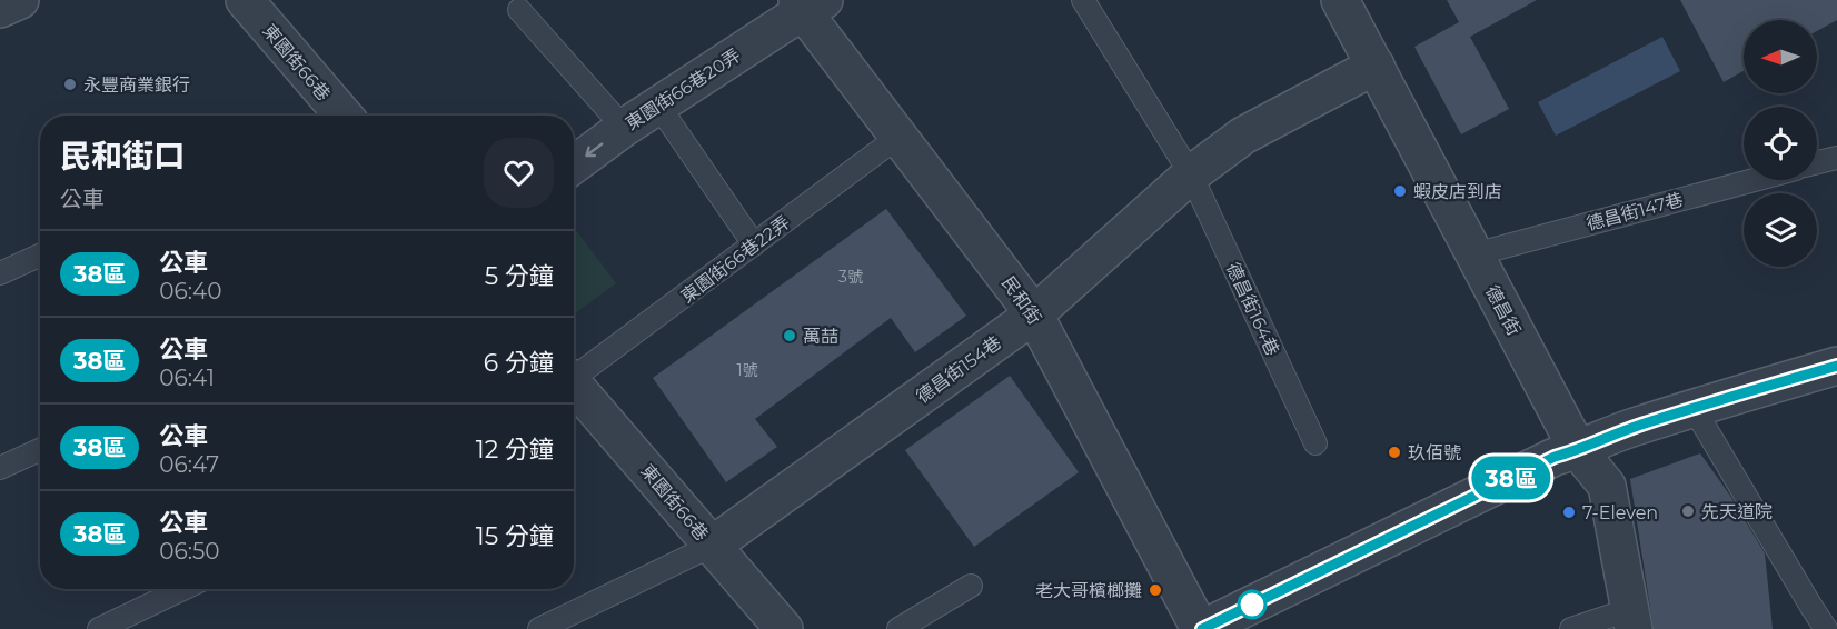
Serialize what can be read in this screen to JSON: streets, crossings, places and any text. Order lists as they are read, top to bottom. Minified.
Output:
{"streets":{"street":["東園街66巷","東園街66巷20弄","民和街","德昌街","德昌街154巷"],"lane":["德昌街147巷","東園街66巷22弄","德昌街164巷"]},"crossings":[["東園街66巷","德昌街154巷"],["東園街66巷20弄","民和街"],["德昌街147巷","德昌街"],["東園街66巷22弄","民和街"],["民和街","德昌街154巷"],["德昌街164巷","德昌街154巷"],["德昌街","德昌街154巷"]],"places":["永豐商業銀行","蝦皮店到店","萬喆","玖佰號","先天道院","7-Eleven","老大哥檳榔攤"],"lines":["bus line 38區"],"house_numbers":["3號","1號"],"north":"left","page":{"on_map":"38區","heading":["民和街口","公車"],"list":[{"mark":"38區","name":"公車","note":"06:40","value":"5 分鐘"},{"mark":"38區","name":"公車","note":"06:41","value":"6 分鐘"},{"mark":"38區","name":"公車","note":"06:47","value":"12 分鐘"},{"mark":"38區","name":"公車","note":"06:50","value":"15 分鐘"}]}}
